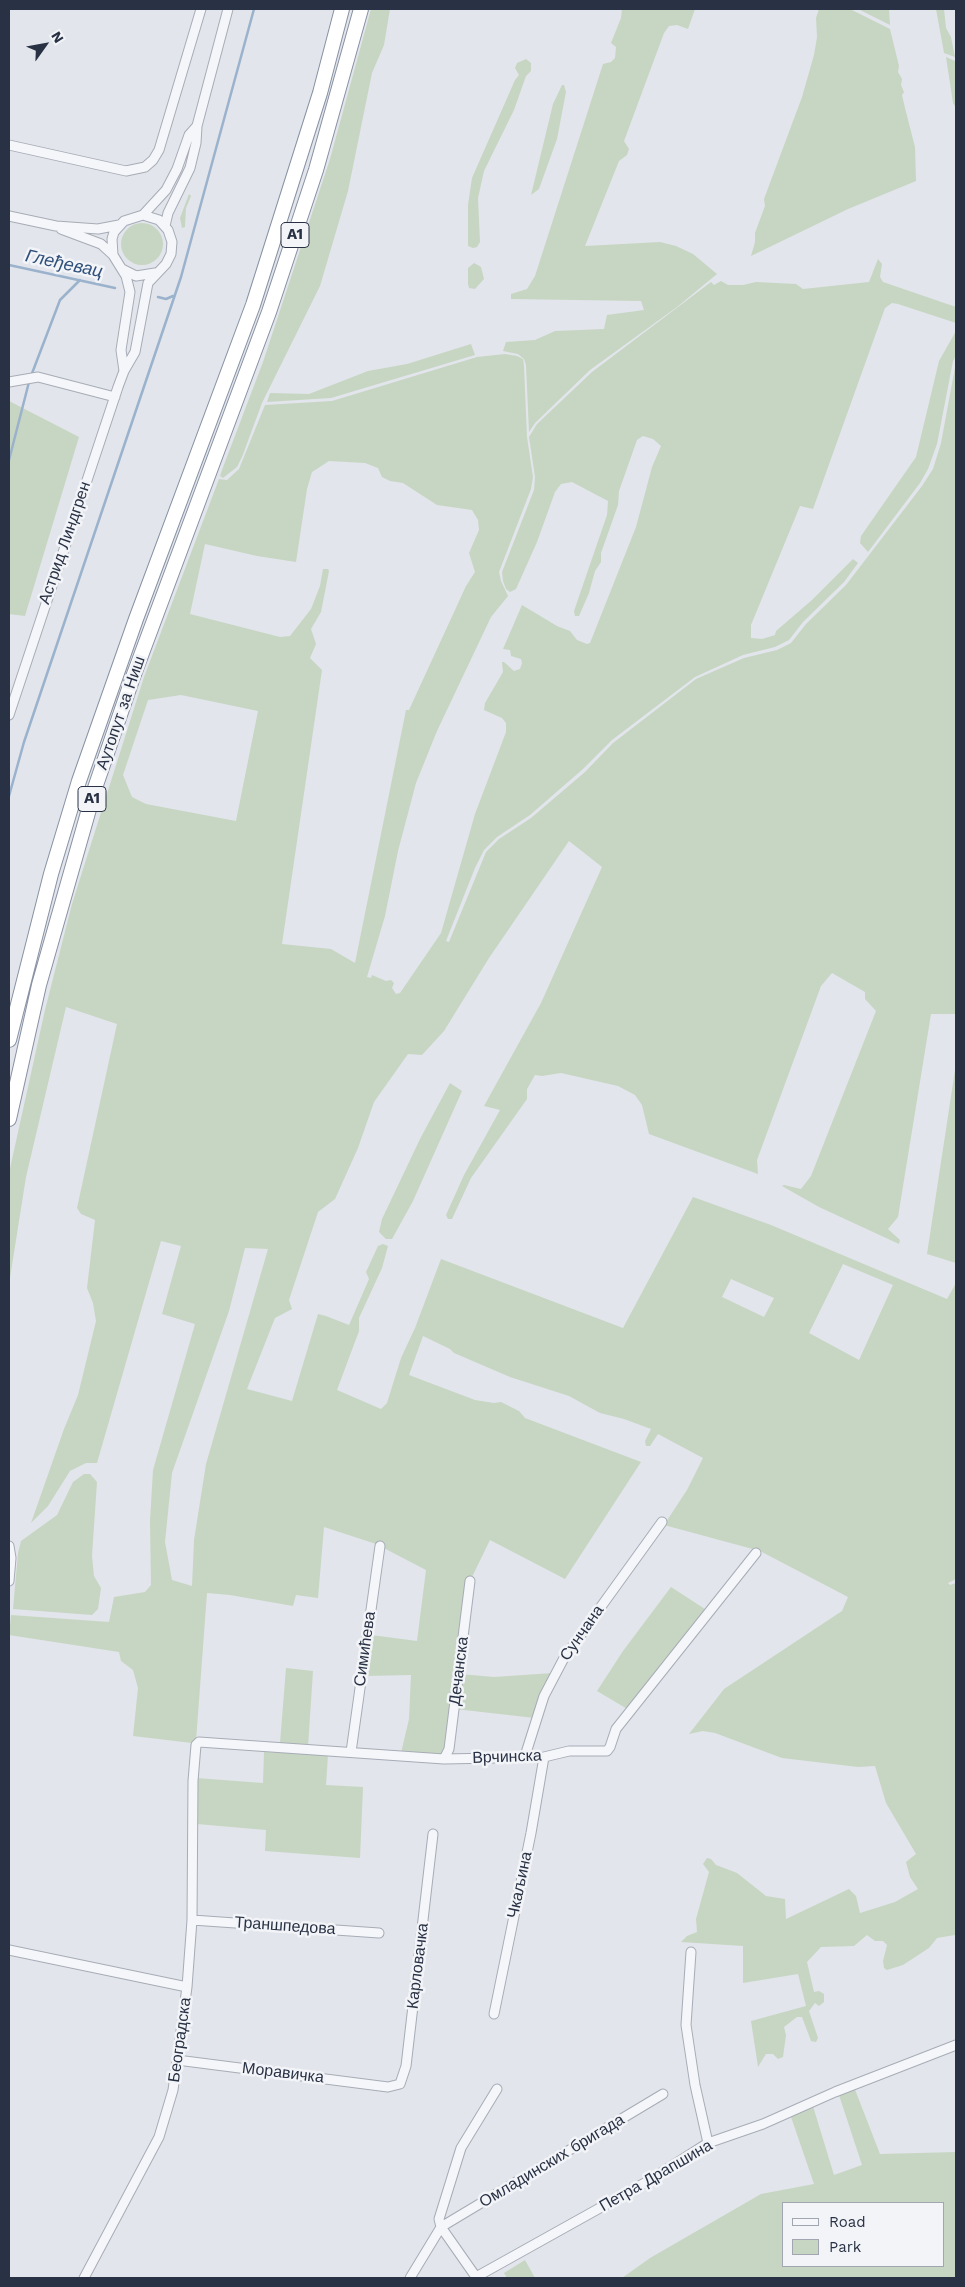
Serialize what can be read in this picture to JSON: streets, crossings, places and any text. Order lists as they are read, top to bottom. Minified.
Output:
{"streets":{"highway":["A1","Аутопут за Ниш"],"street":["Астрид Линдгрен","Сунчана","Симићева","Дечанска","Врчинска","Чкаљина","Траншпедова","Карловачка","Београдска","Моравичка","Омладинских бригада","Петра Драпшина"]},"crossings":[["Сунчана","Врчинска"],["Симићева","Врчинска"],["Дечанска","Врчинска"],["Врчинска","Чкаљина"],["Врчинска","Београдска"],["Траншпедова","Београдска"],["Карловачка","Моравичка"],["Београдска","Моравичка"],["Омладинских бригада","Петра Драпшина"]],"water":["Глеђевац"],"legend":["Road","Park"],"north":"top right"}
